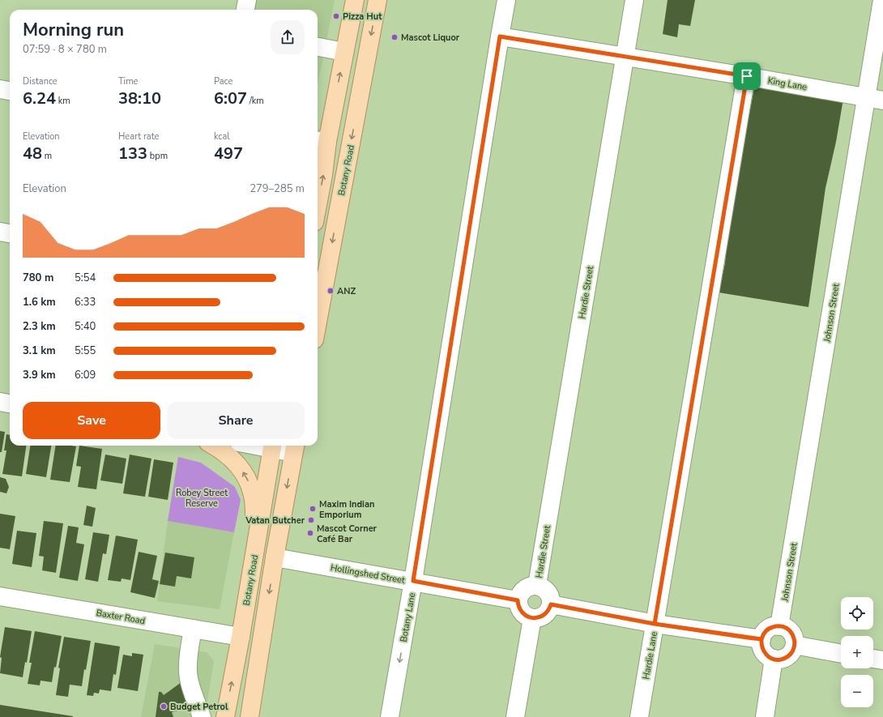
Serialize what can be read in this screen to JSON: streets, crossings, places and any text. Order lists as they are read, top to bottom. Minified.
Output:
{"streets":{"main road":["Botany Road"],"street":["King Lane","Hardie Street","Johnson Street","Hollingshed Street","Baxter Road","Botany Lane","Hardie Lane"]},"crossings":[["King Lane","Hardie Street"],["King Lane","Johnson Street"],["King Lane","Botany Lane"],["King Lane","Hardie Lane"],["Botany Road","Baxter Road"],["Hardie Street","Hollingshed Street"],["Hollingshed Street","Botany Lane"]],"parks":["Robey Street Reserve"],"places":["Pizza Hut","Mascot Liquor","ANZ","Maxim Indian Emporium","Vatan Butcher","Mascot Corner Café Bar","Budget Petrol"],"page":{"heading":["Morning run","07:59 · 8 × 780 m"],"stats":[["Distance","6.24 km"],["Time","38:10"],["Pace","6:07 /km"],["Elevation","48 m"],["Heart rate","133 bpm"],["kcal","497"]],"chart":["Elevation","279–285 m"],"list":[{"name":"780 m","note":"5:54"},{"name":"1.6 km","note":"6:33"},{"name":"2.3 km","note":"5:40"},{"name":"3.1 km","note":"5:55"},{"name":"3.9 km","note":"6:09"}],"buttons":["Save","Share"],"map_buttons":["+","−"]}}
